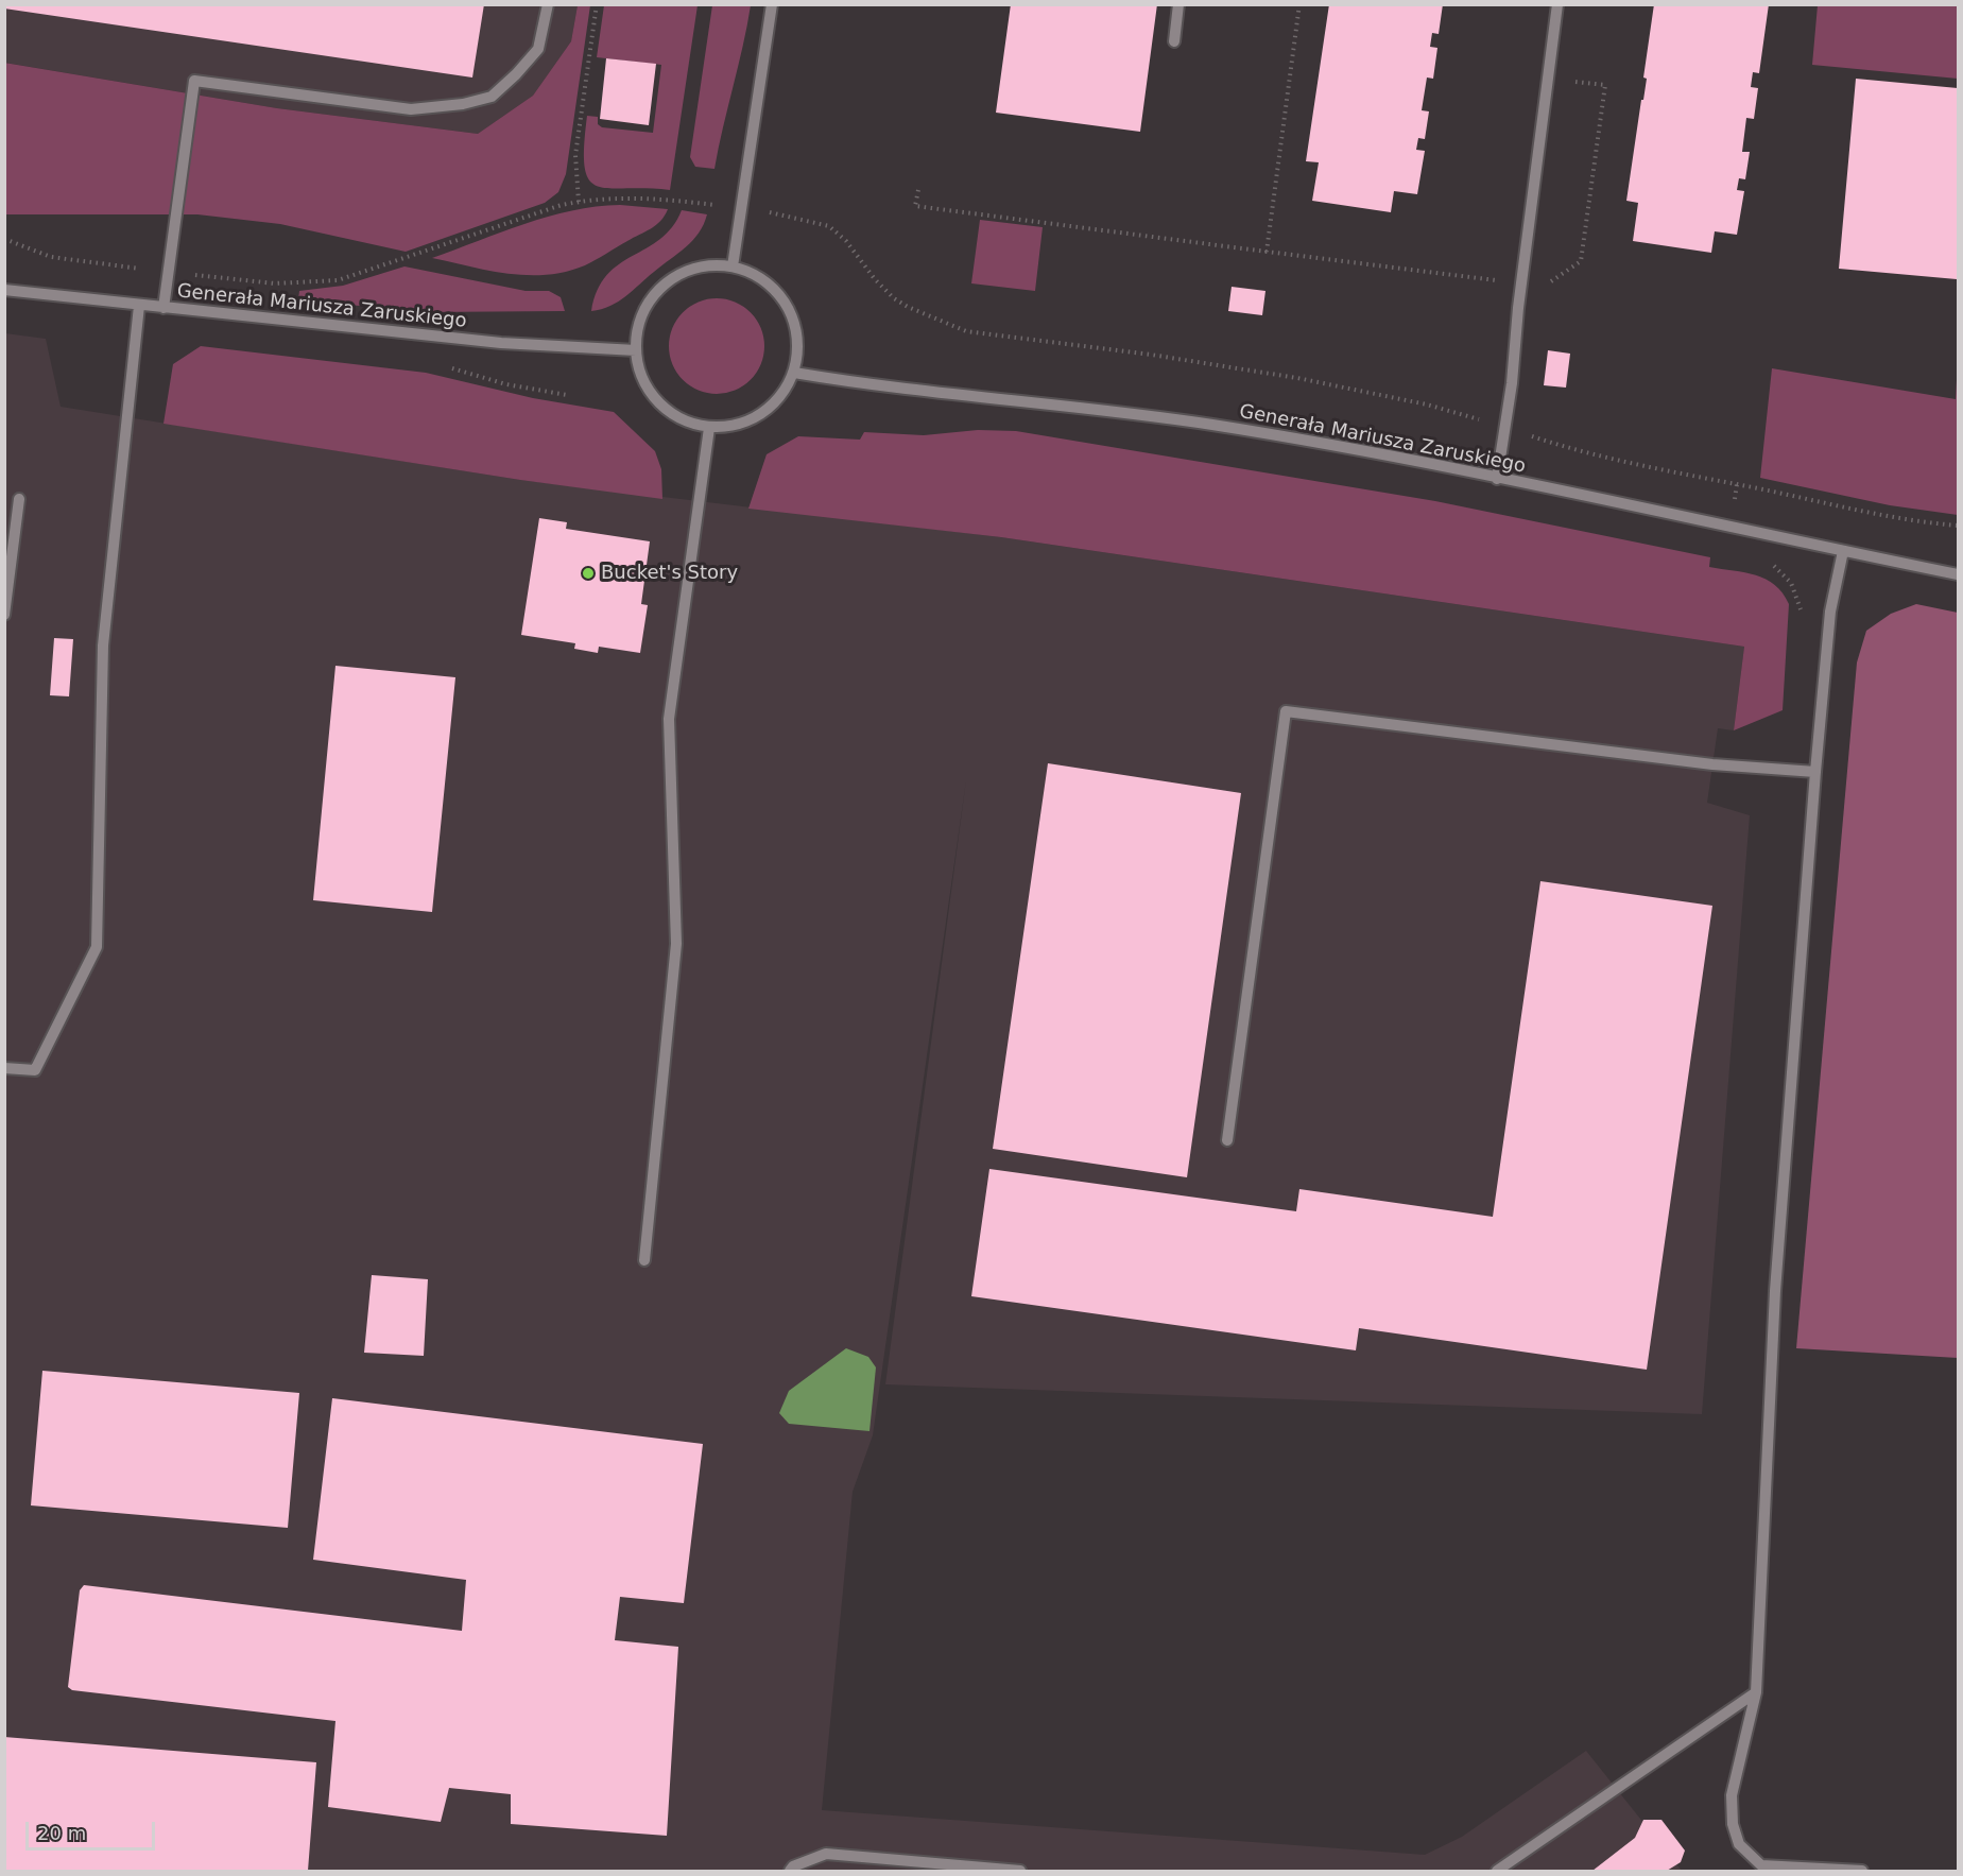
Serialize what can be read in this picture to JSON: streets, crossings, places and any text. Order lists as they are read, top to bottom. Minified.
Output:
{"streets":{"street":["Generała Mariusza Zaruskiego"]},"places":["Bucket's Story"],"scale_bar":"20 m"}
